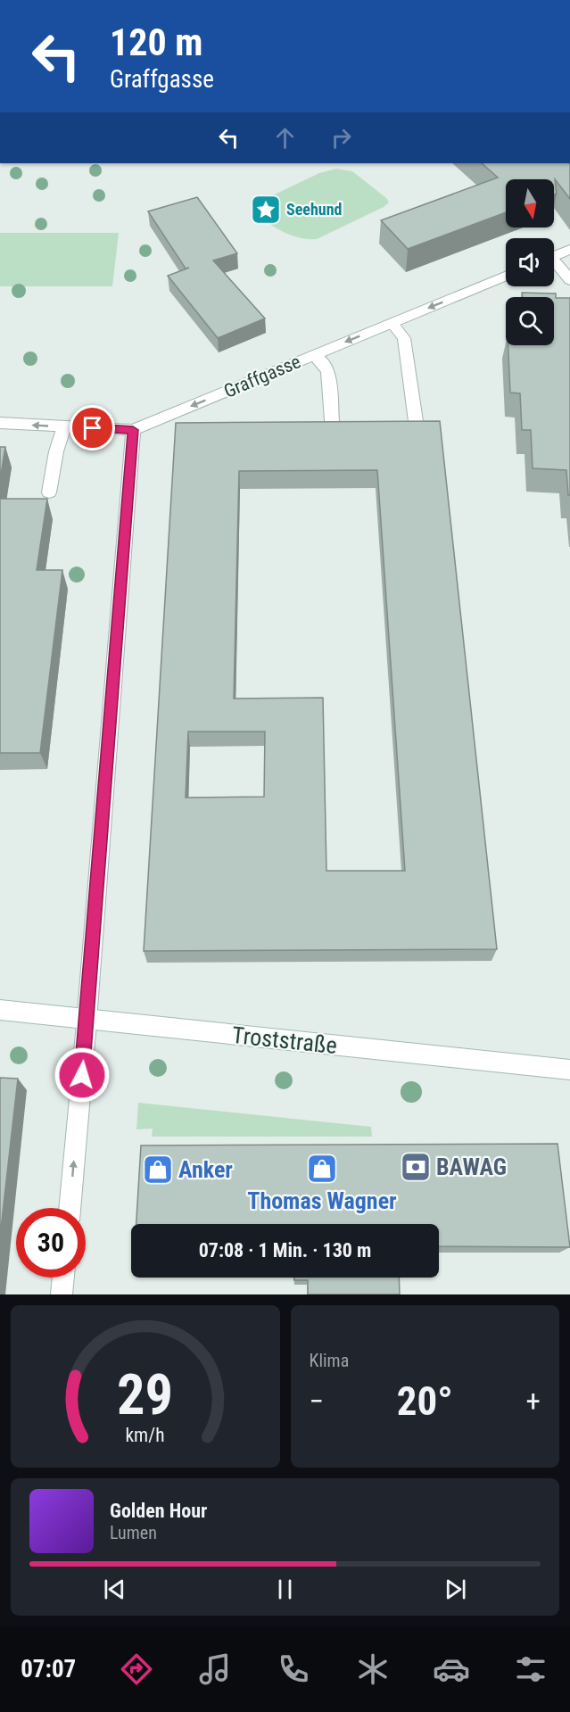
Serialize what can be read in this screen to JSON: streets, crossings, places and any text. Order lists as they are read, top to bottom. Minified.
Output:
{"streets":{"street":["Graffgasse","Troststraße"]},"one_way":["Graffgasse"],"places":{"place":["Seehund"],"bank":["BAWAG"],"shop":["Thomas Wagner","Anker"]},"north":"bottom","page":{"turn":["120 m","Graffgasse"],"limit":"30","trip":"07:08 · 1 Min. · 130 m","tile":"Klima","heat":["−","20°","+"],"song":["Golden Hour","Lumen"],"tabs":"07:07","gauge":["29","km/h"]}}
